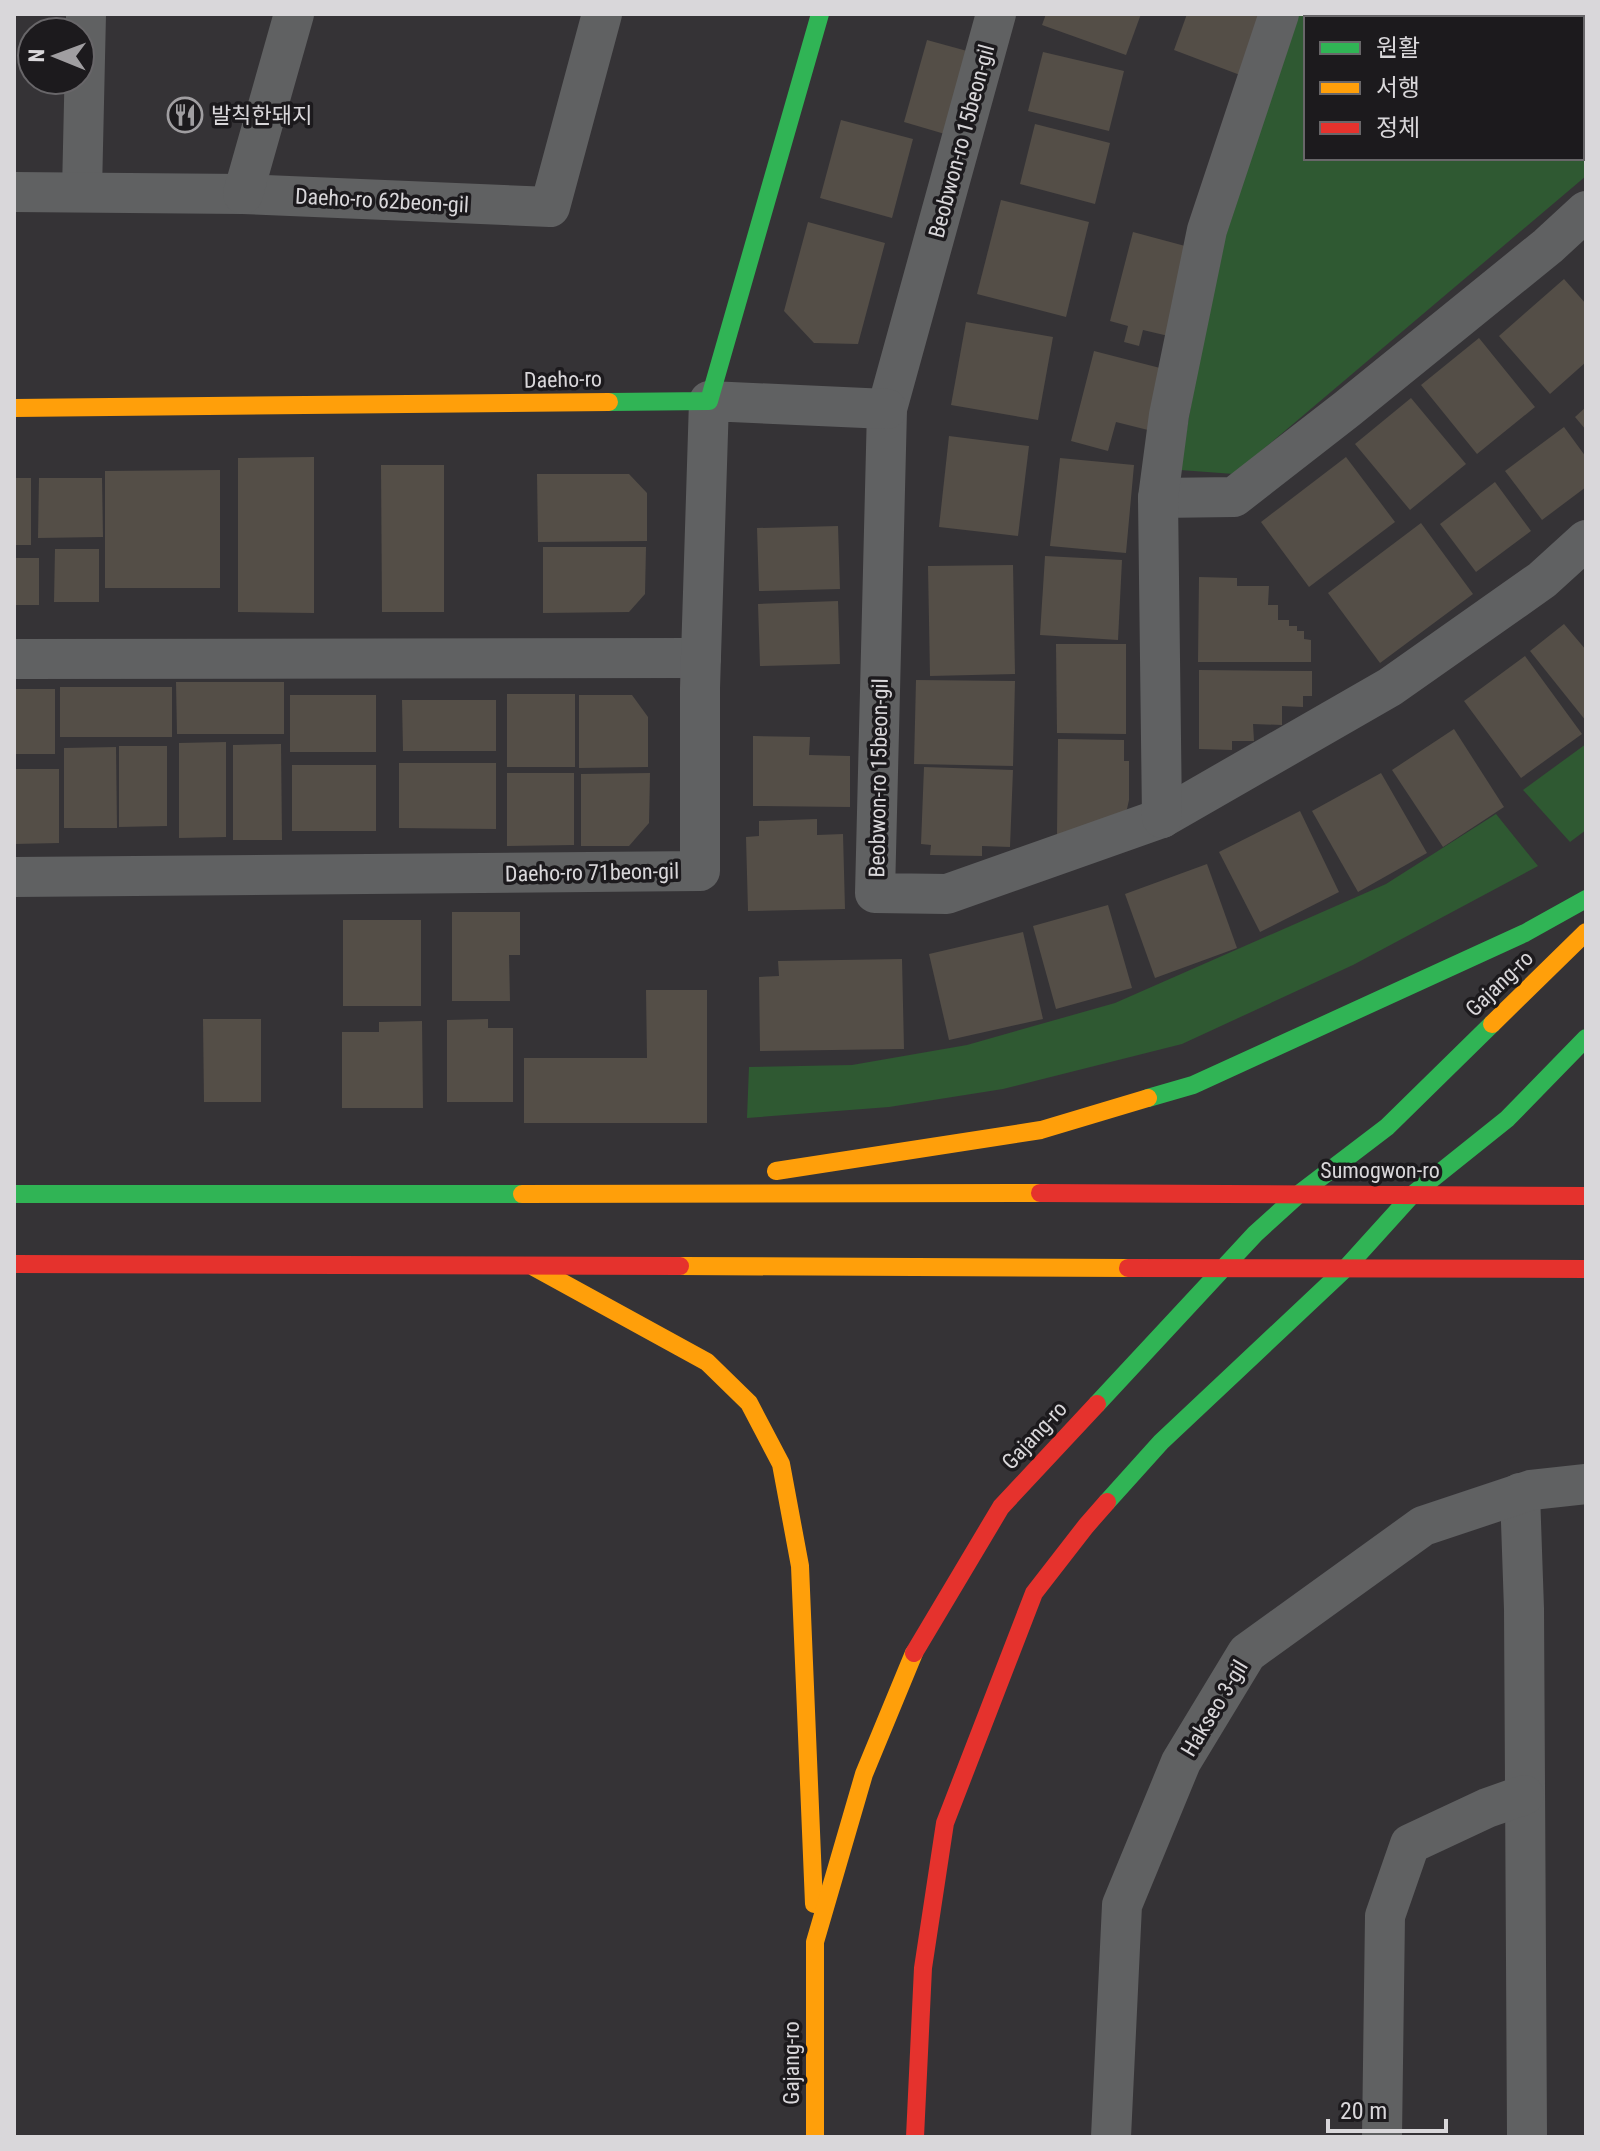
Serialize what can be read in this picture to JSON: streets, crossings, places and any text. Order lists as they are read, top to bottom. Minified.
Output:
{"streets":{"main road":["Daeho-ro","Gajang-ro","Sumogwon-ro"],"street":["Beobwon-ro 15beon-gil","Daeho-ro 62beon-gil","Daeho-ro 71beon-gil","Hakseo 3-gil"]},"crossings":[["Daeho-ro","Daeho-ro 71beon-gil"],["Gajang-ro","Sumogwon-ro"]],"places":{"restaurant":["발칙한돼지"]},"legend":["원활","서행","정체"],"scale_bar":"20 m","north":"left"}
